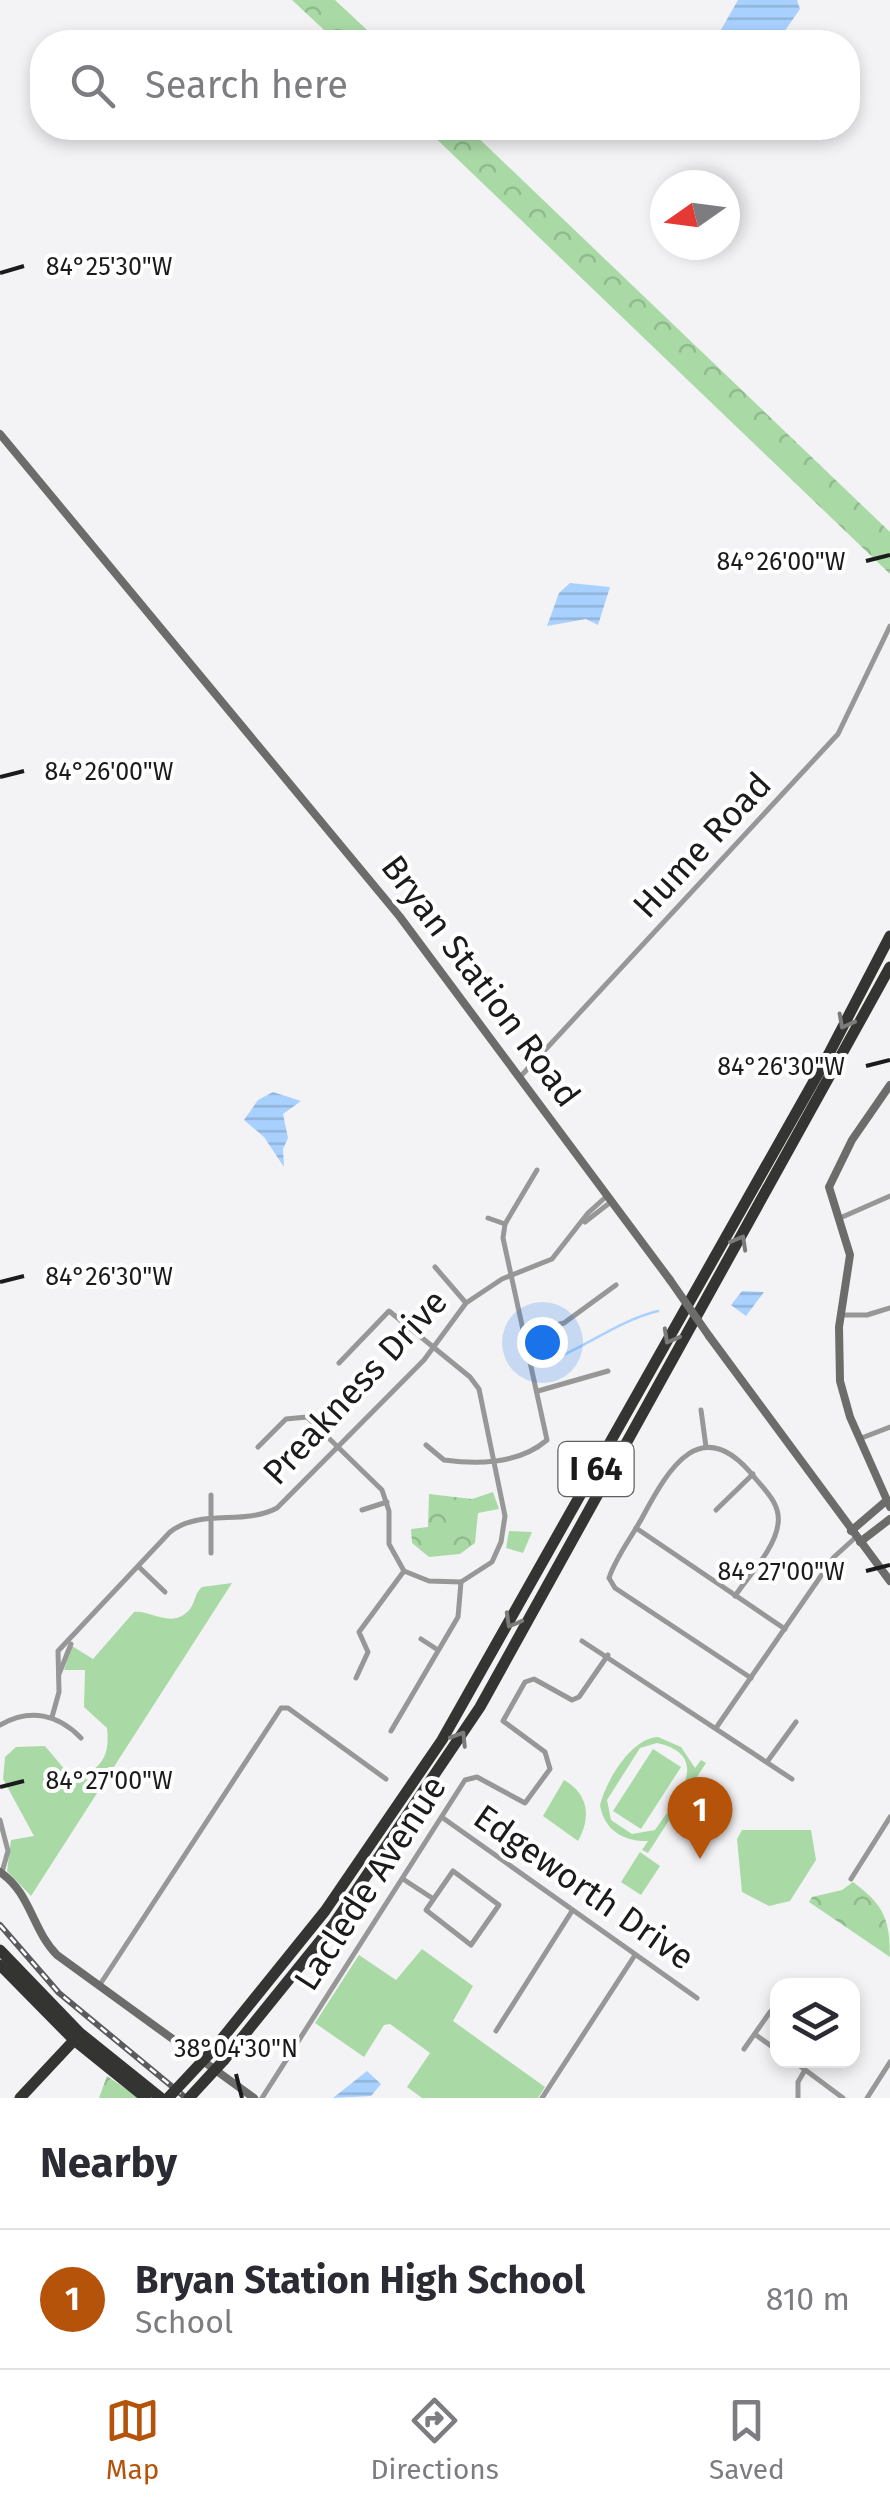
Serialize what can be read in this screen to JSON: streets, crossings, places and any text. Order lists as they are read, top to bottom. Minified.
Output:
{"streets":{"highway":["I 64"],"main road":["Bryan Station Road"],"street":["Hume Road","Preakness Drive","Laclede Avenue","Edgeworth Drive"]},"crossings":[["Hume Road","Bryan Station Road"],["Bryan Station Road","Preakness Drive"],["Laclede Avenue","Edgeworth Drive"]],"north":"left","page":{"search":"Search here","pins":"1","heading":"Nearby","list":[{"mark":"1","name":"Bryan Station High School","note":"School","value":"810 m"}],"nav":["Map","Directions","Saved"]},"coordinates":["84°25'30\"W","84°26'00\"W","84°26'30\"W","84°27'00\"W","38°04'30\"N"]}
